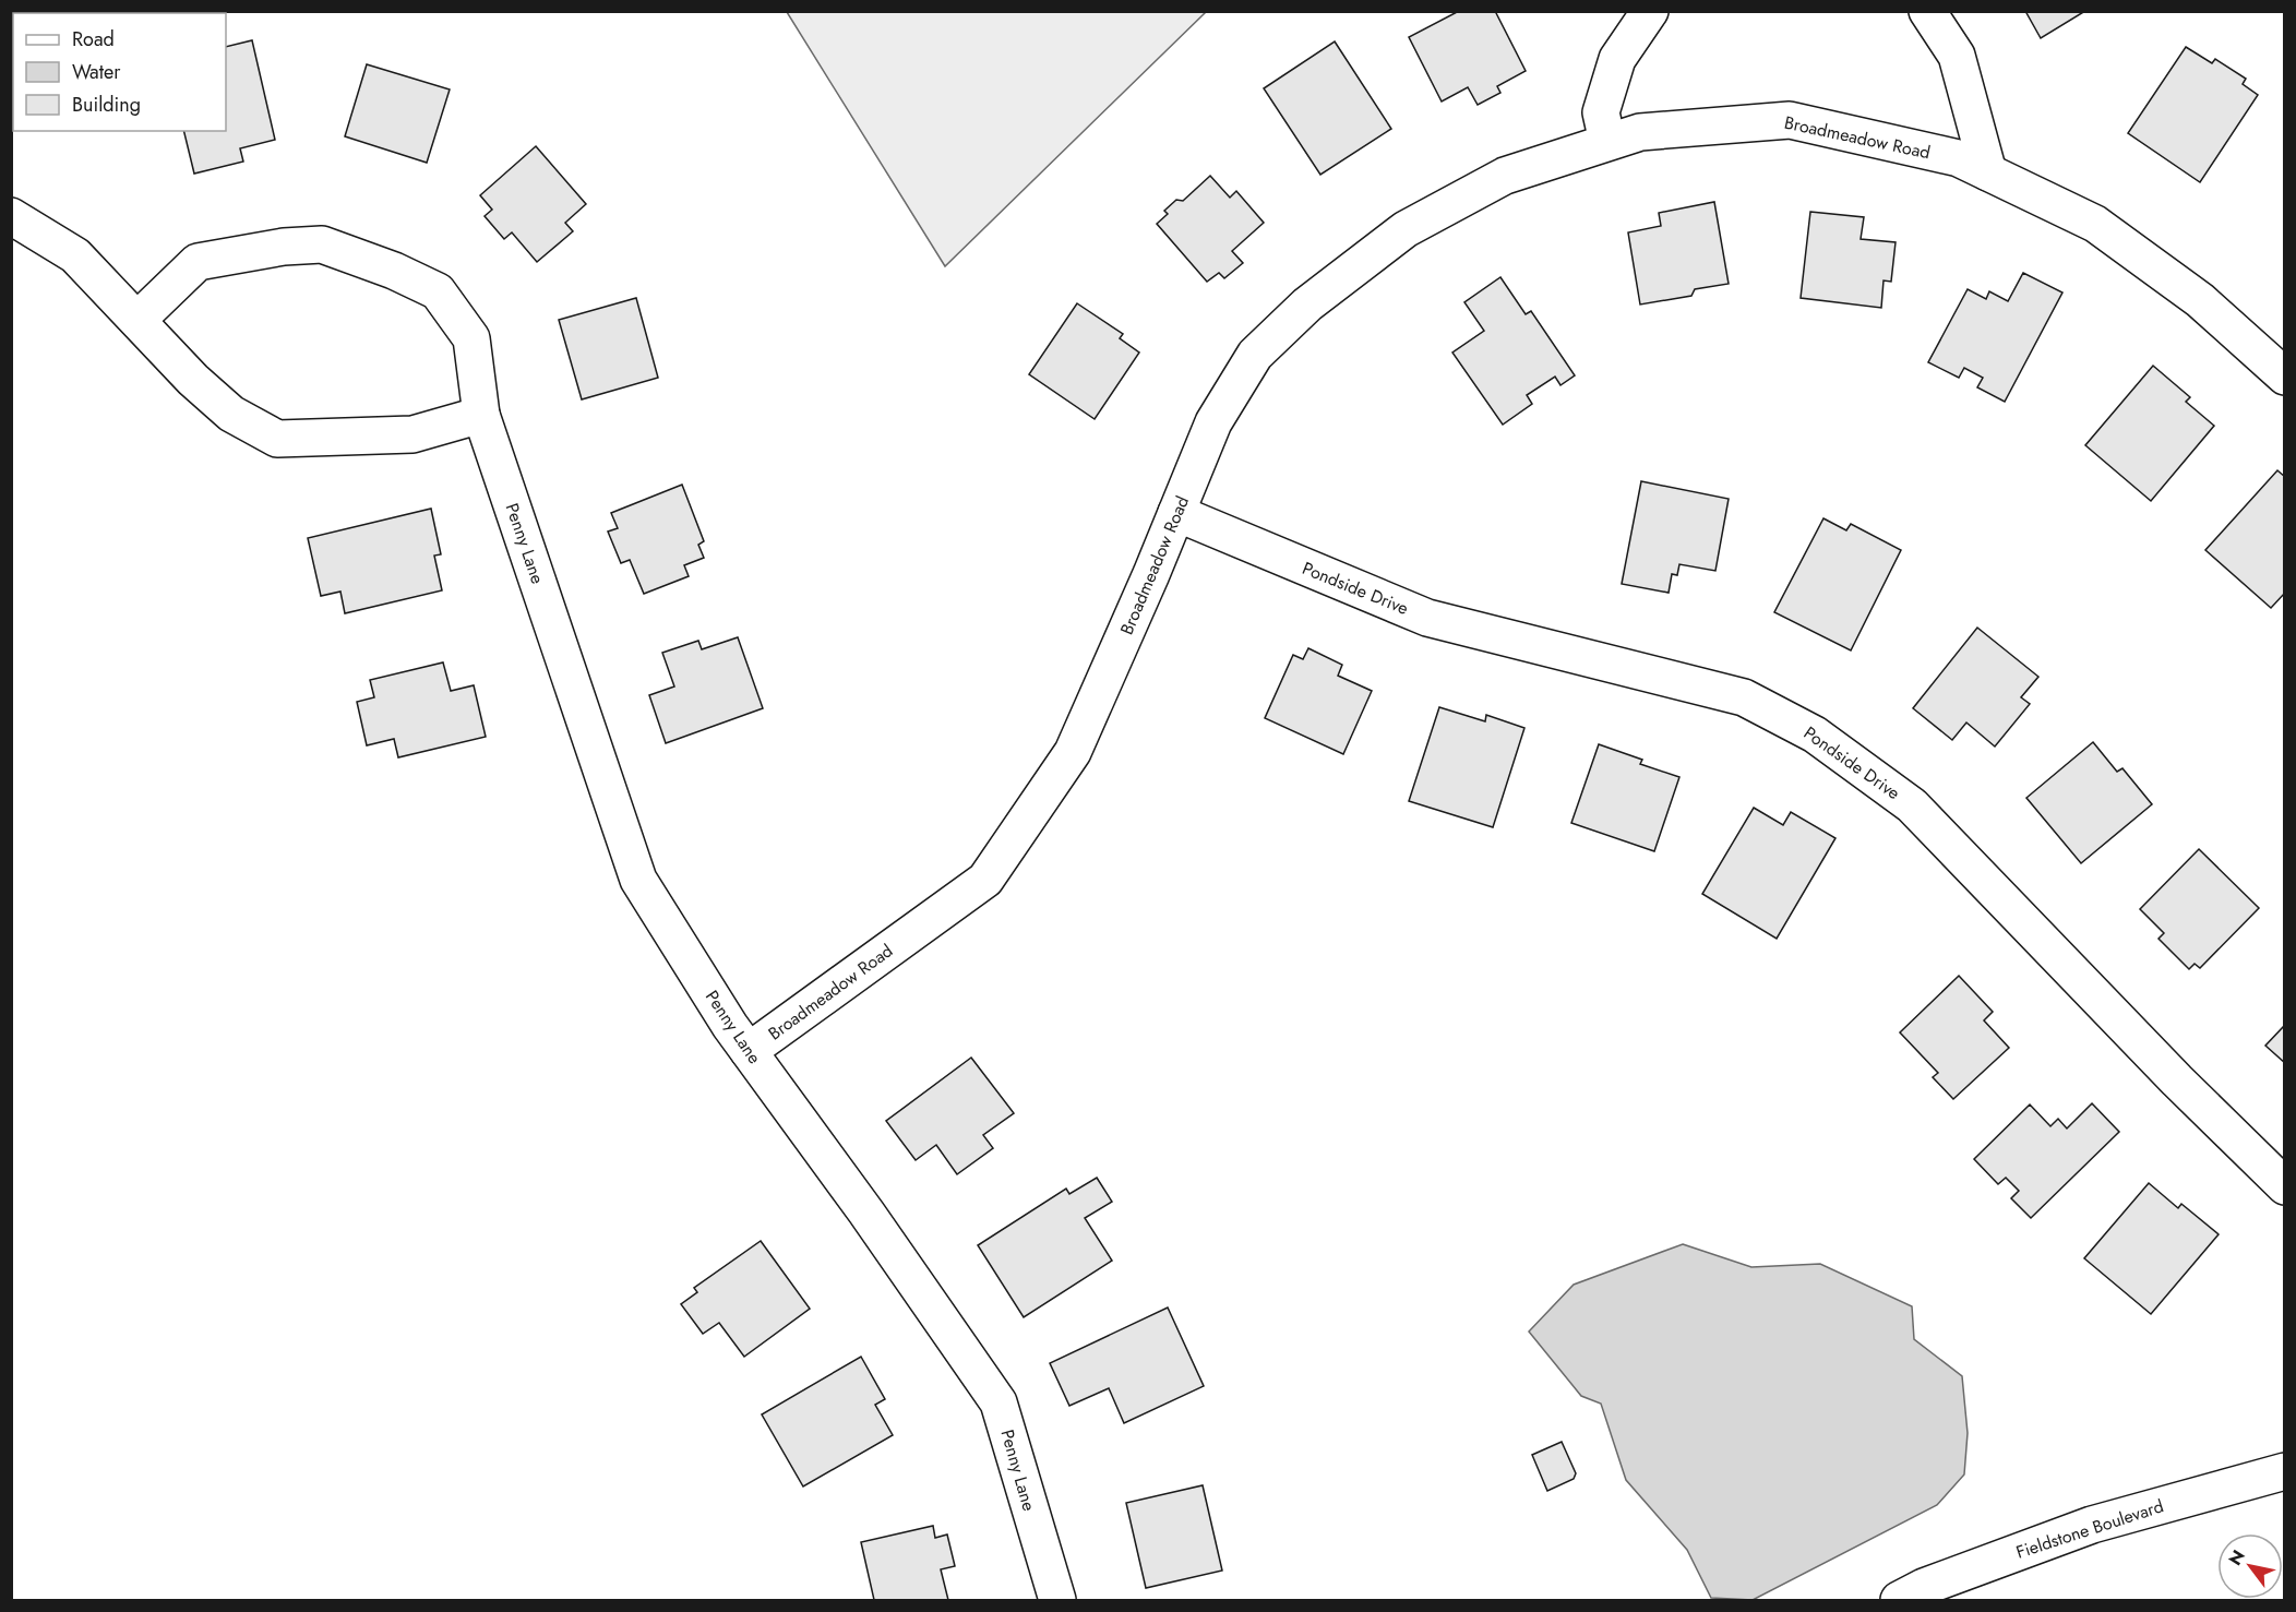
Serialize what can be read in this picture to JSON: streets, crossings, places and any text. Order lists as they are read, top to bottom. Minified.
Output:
{"streets":{"street":["Broadmeadow Road","Penny Lane","Pondside Drive","Fieldstone Boulevard"]},"crossings":[["Broadmeadow Road","Penny Lane"],["Broadmeadow Road","Pondside Drive"]],"legend":["Road","Water","Building"],"north":"top left"}
